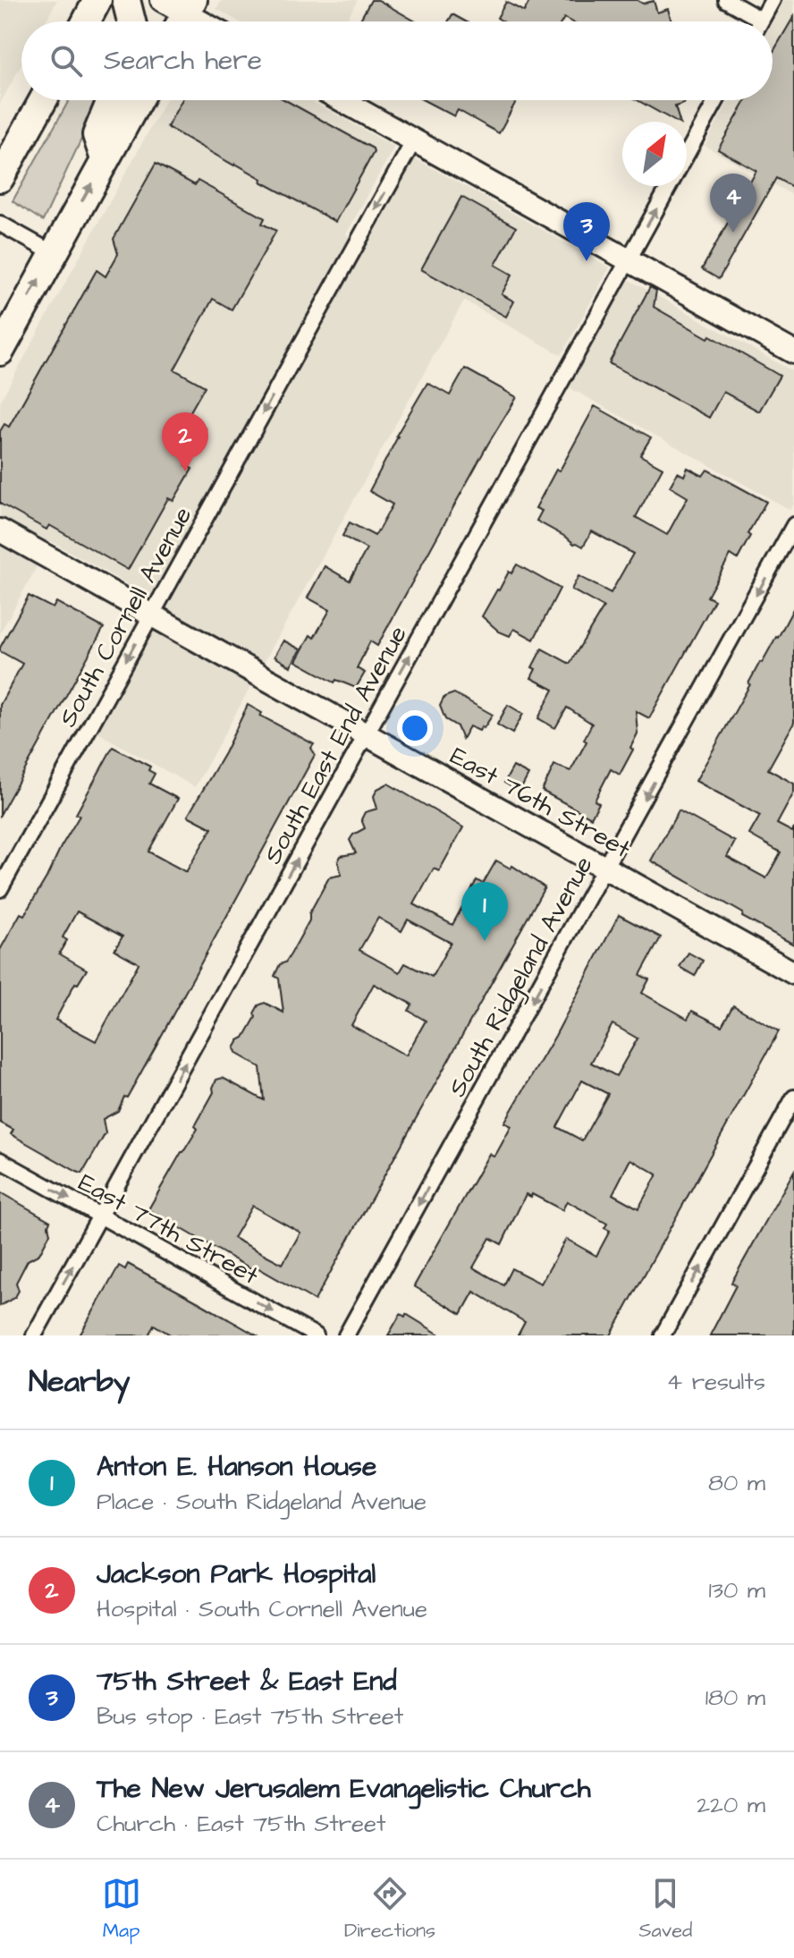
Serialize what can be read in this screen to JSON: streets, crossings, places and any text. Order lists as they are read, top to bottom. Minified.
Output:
{"streets":{"street":["South Cornell Avenue","South East End Avenue","East 76th Street","South Ridgeland Avenue","East 77th Street"]},"crossings":[["South Cornell Avenue","East 76th Street"],["South East End Avenue","East 76th Street"],["South East End Avenue","East 77th Street"],["East 76th Street","South Ridgeland Avenue"]],"one_way":["South Cornell Avenue","South East End Avenue","South Ridgeland Avenue","East 77th Street"],"north":"top right","page":{"search":"Search here","pins":["4","3","2","1"],"heading":["Nearby","4 results"],"list":[{"mark":"1","name":"Anton E. Hanson House","note":"Place · South Ridgeland Avenue","value":"80 m"},{"mark":"2","name":"Jackson Park Hospital","note":"Hospital · South Cornell Avenue","value":"130 m"},{"mark":"3","name":"75th Street & East End","note":"Bus stop · East 75th Street","value":"180 m"},{"mark":"4","name":"The New Jerusalem Evangelistic Church","note":"Church · East 75th Street","value":"220 m"}],"nav":["Map","Directions","Saved"]}}
